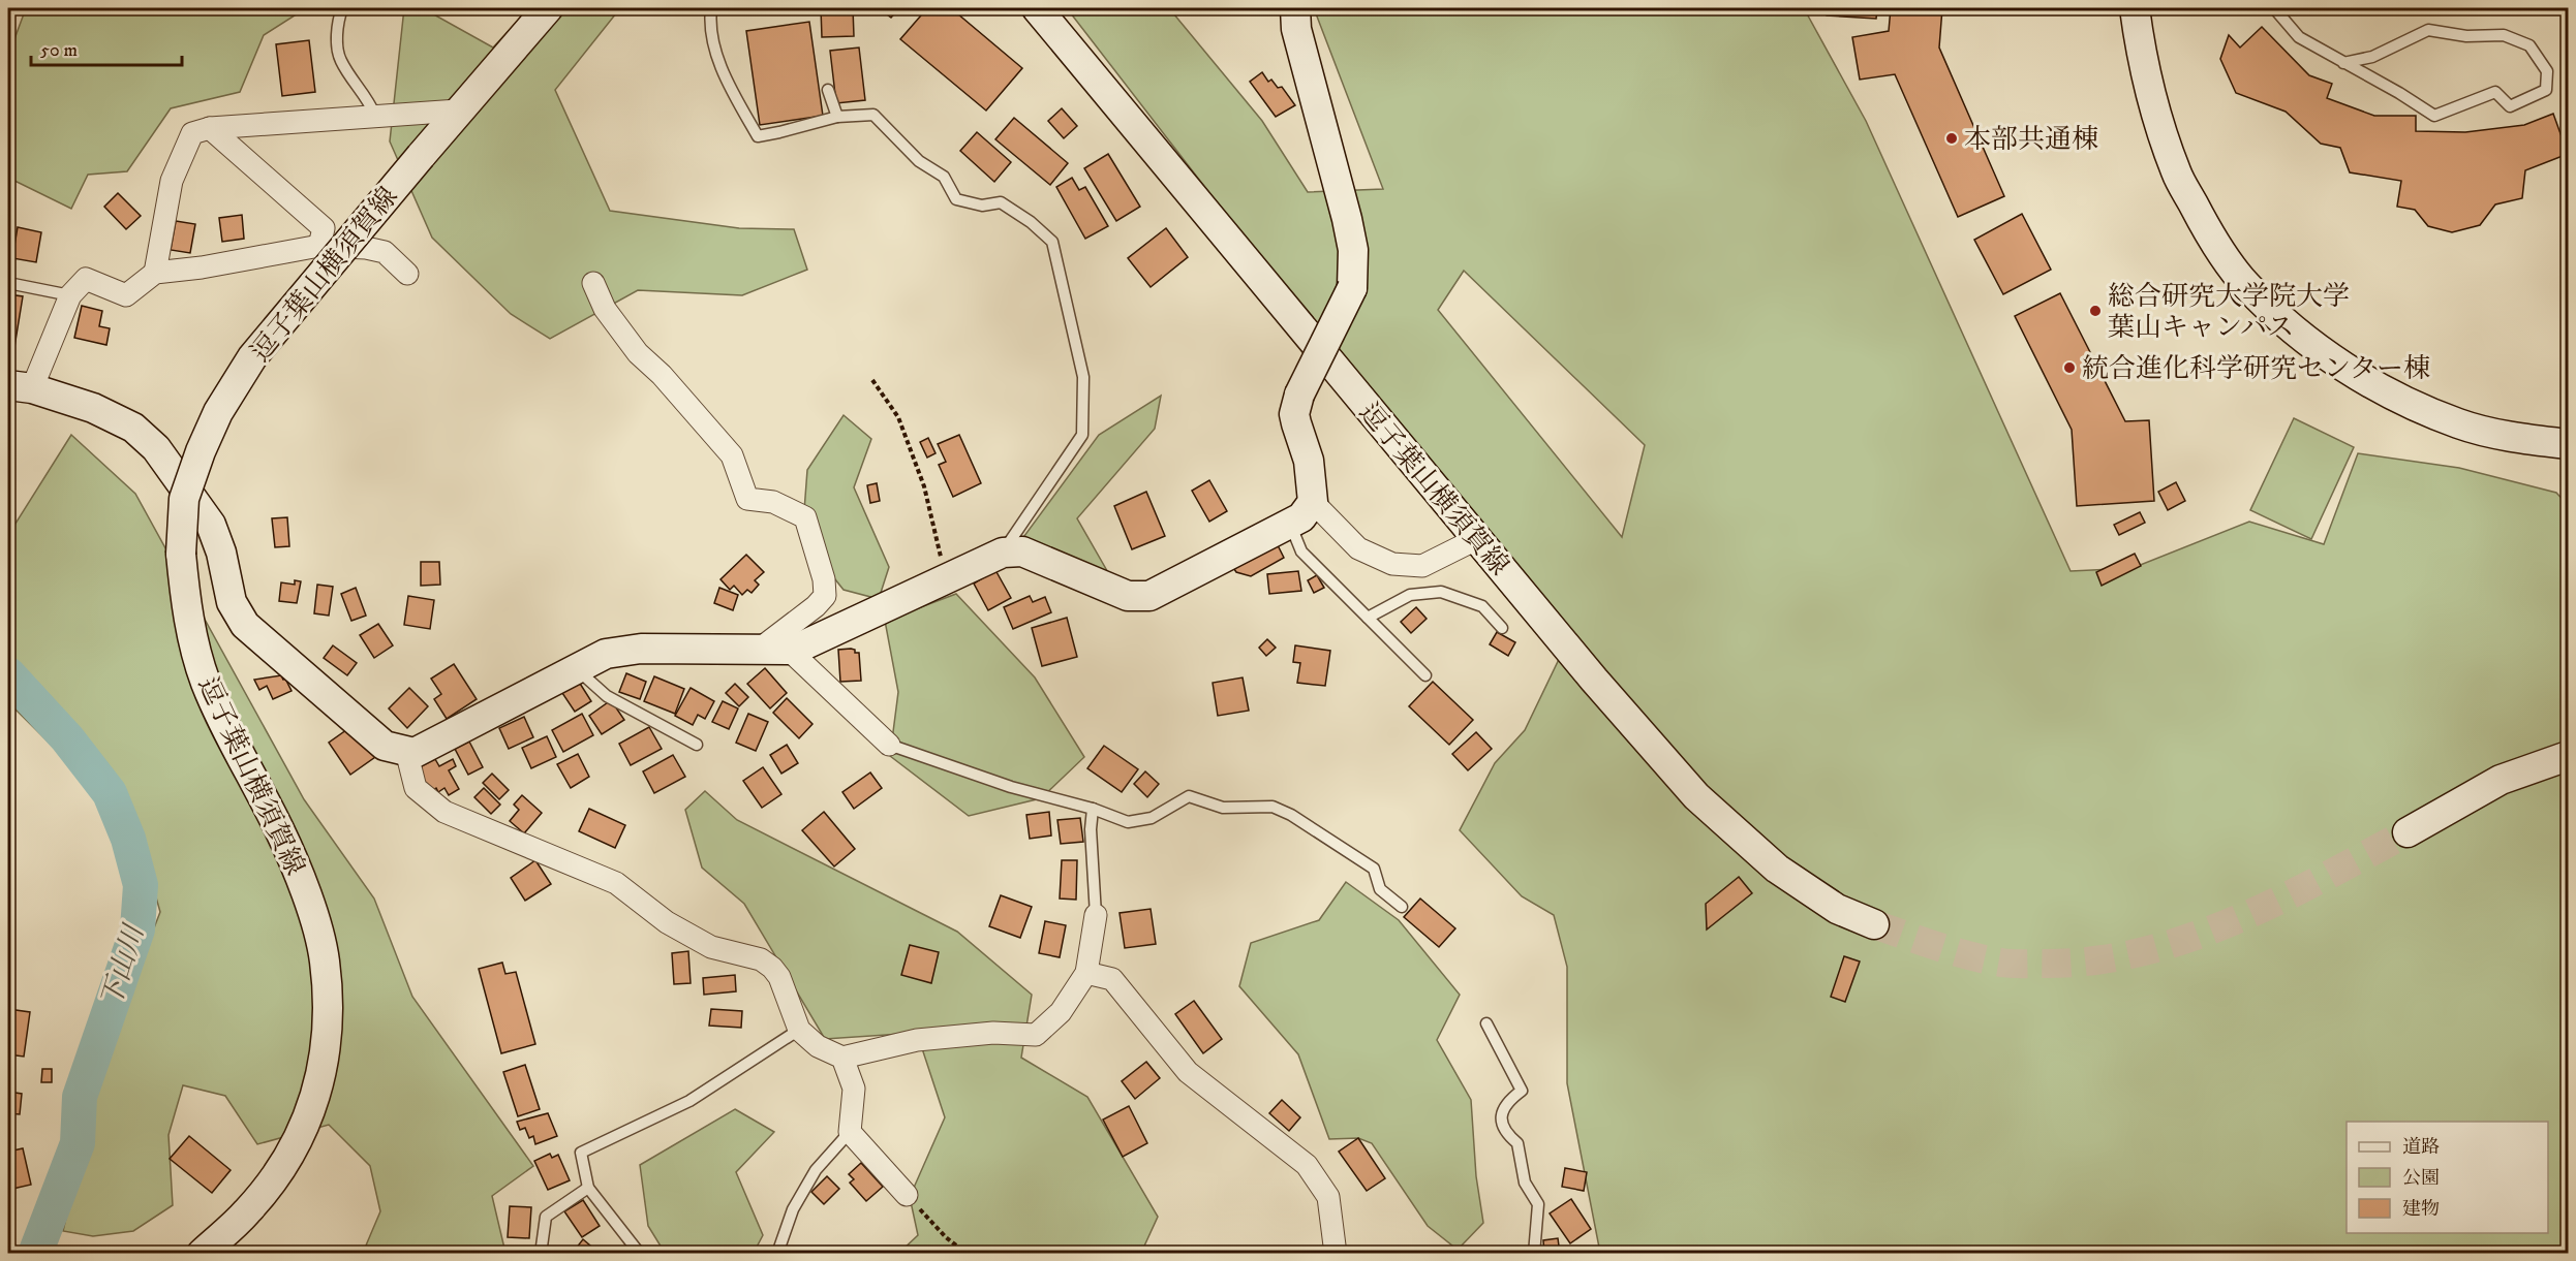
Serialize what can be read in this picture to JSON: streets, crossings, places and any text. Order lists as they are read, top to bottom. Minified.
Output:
{"streets":{"main road":["逗子葉山横須賀線"]},"water":["下山川"],"places":["本部共通棟","総合研究大学院大学 葉山キャンパス","統合進化科学研究センター棟"],"legend":["道路","公園","建物"],"scale_bar":"50 m"}
